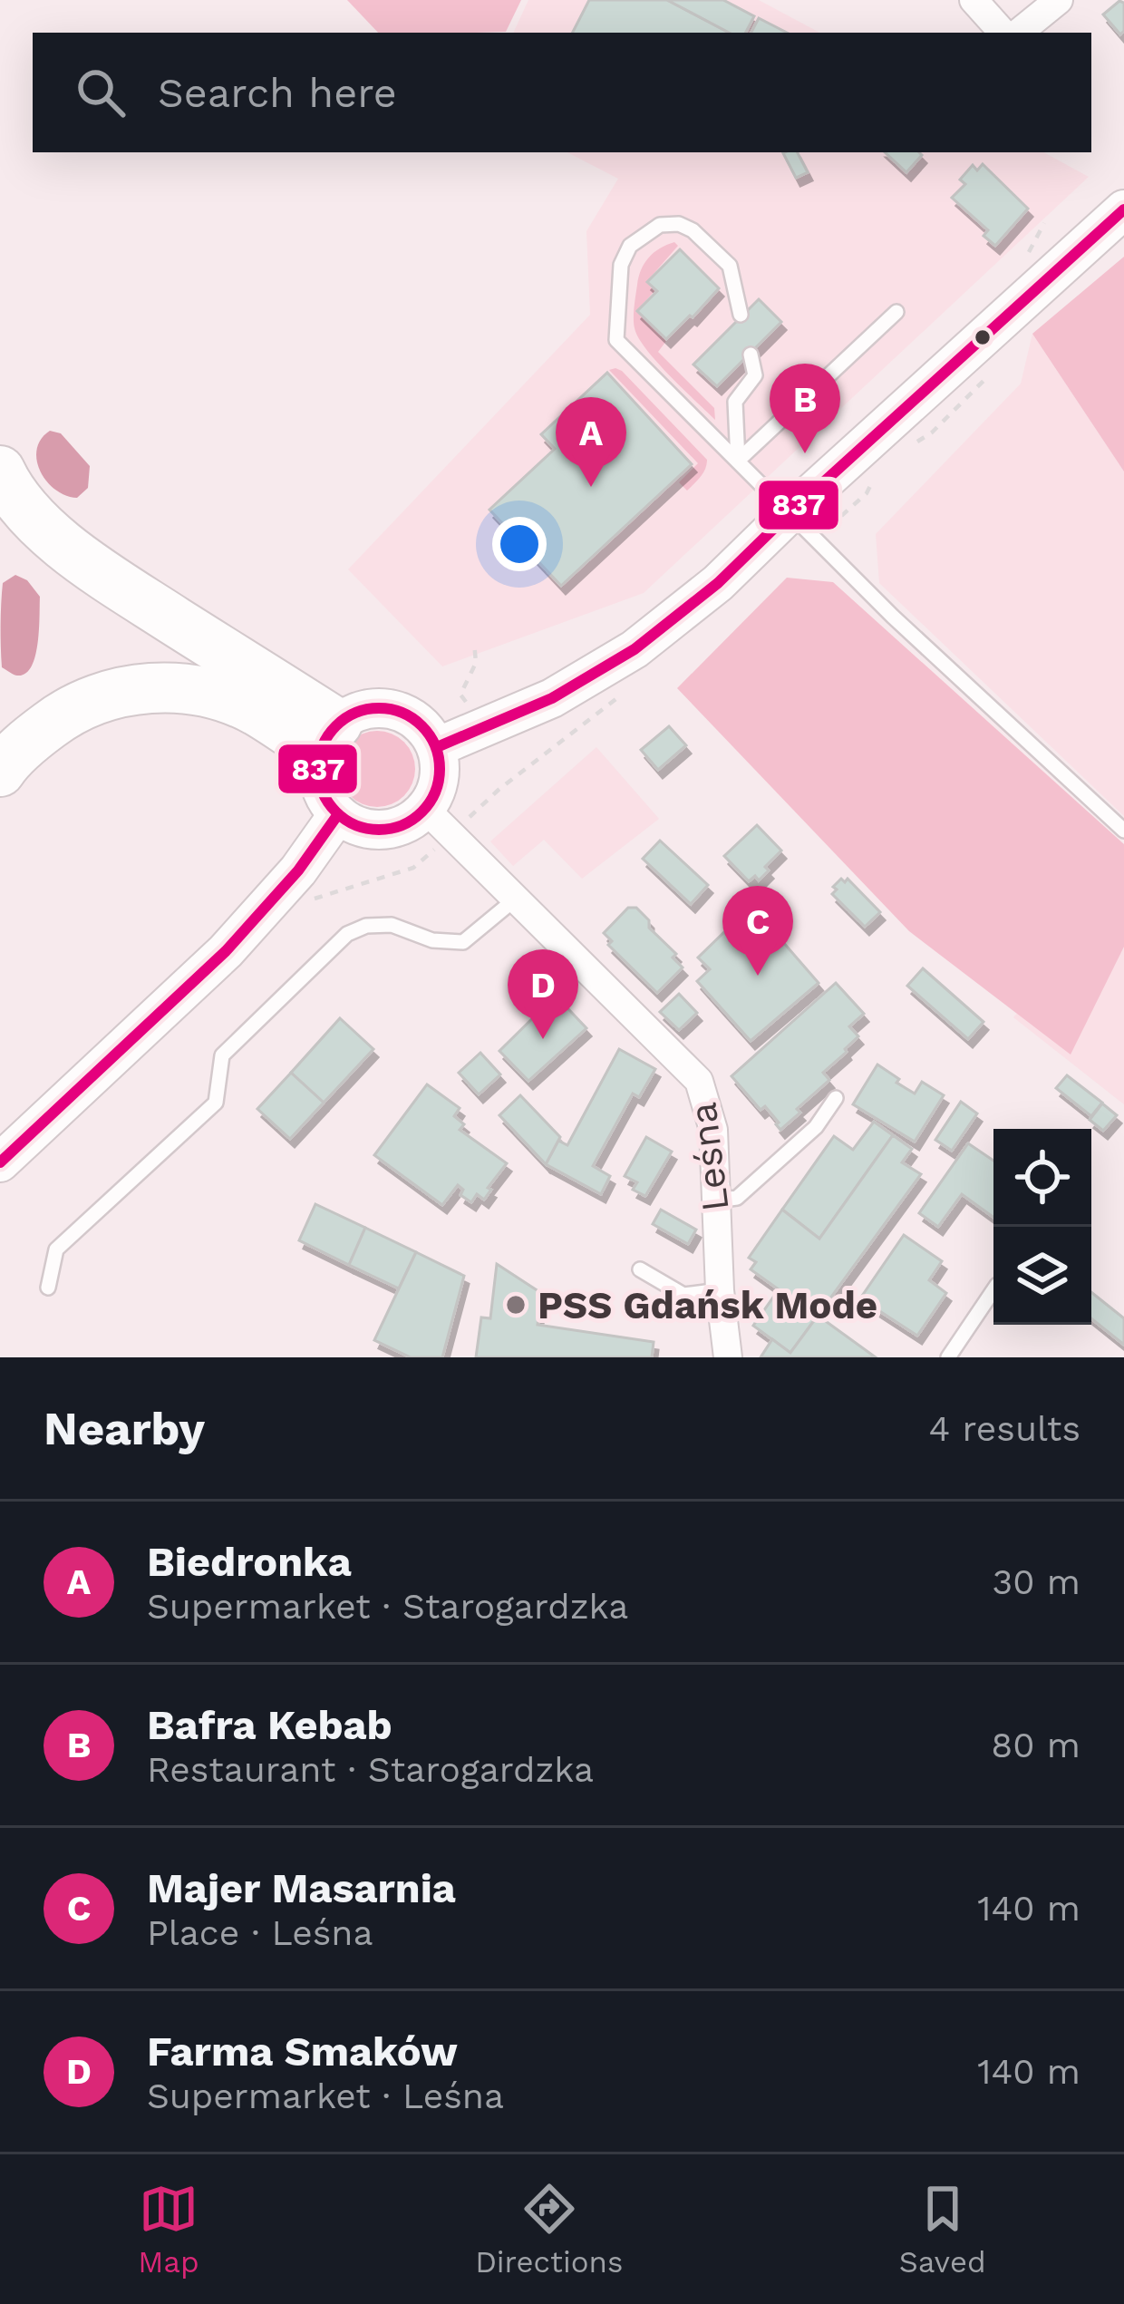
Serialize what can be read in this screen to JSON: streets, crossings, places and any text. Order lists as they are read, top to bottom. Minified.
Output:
{"streets":{"street":["Leśna"]},"places":["PSS Gdańsk Mode"],"lines":["transit line 837"],"page":{"search":"Search here","pins":["B","A","C","D"],"heading":["Nearby","4 results"],"list":[{"mark":"A","name":"Biedronka","note":"Supermarket · Starogardzka","value":"30 m"},{"mark":"B","name":"Bafra Kebab","note":"Restaurant · Starogardzka","value":"80 m"},{"mark":"C","name":"Majer Masarnia","note":"Place · Leśna","value":"140 m"},{"mark":"D","name":"Farma Smaków","note":"Supermarket · Leśna","value":"140 m"}],"nav":["Map","Directions","Saved"]}}
